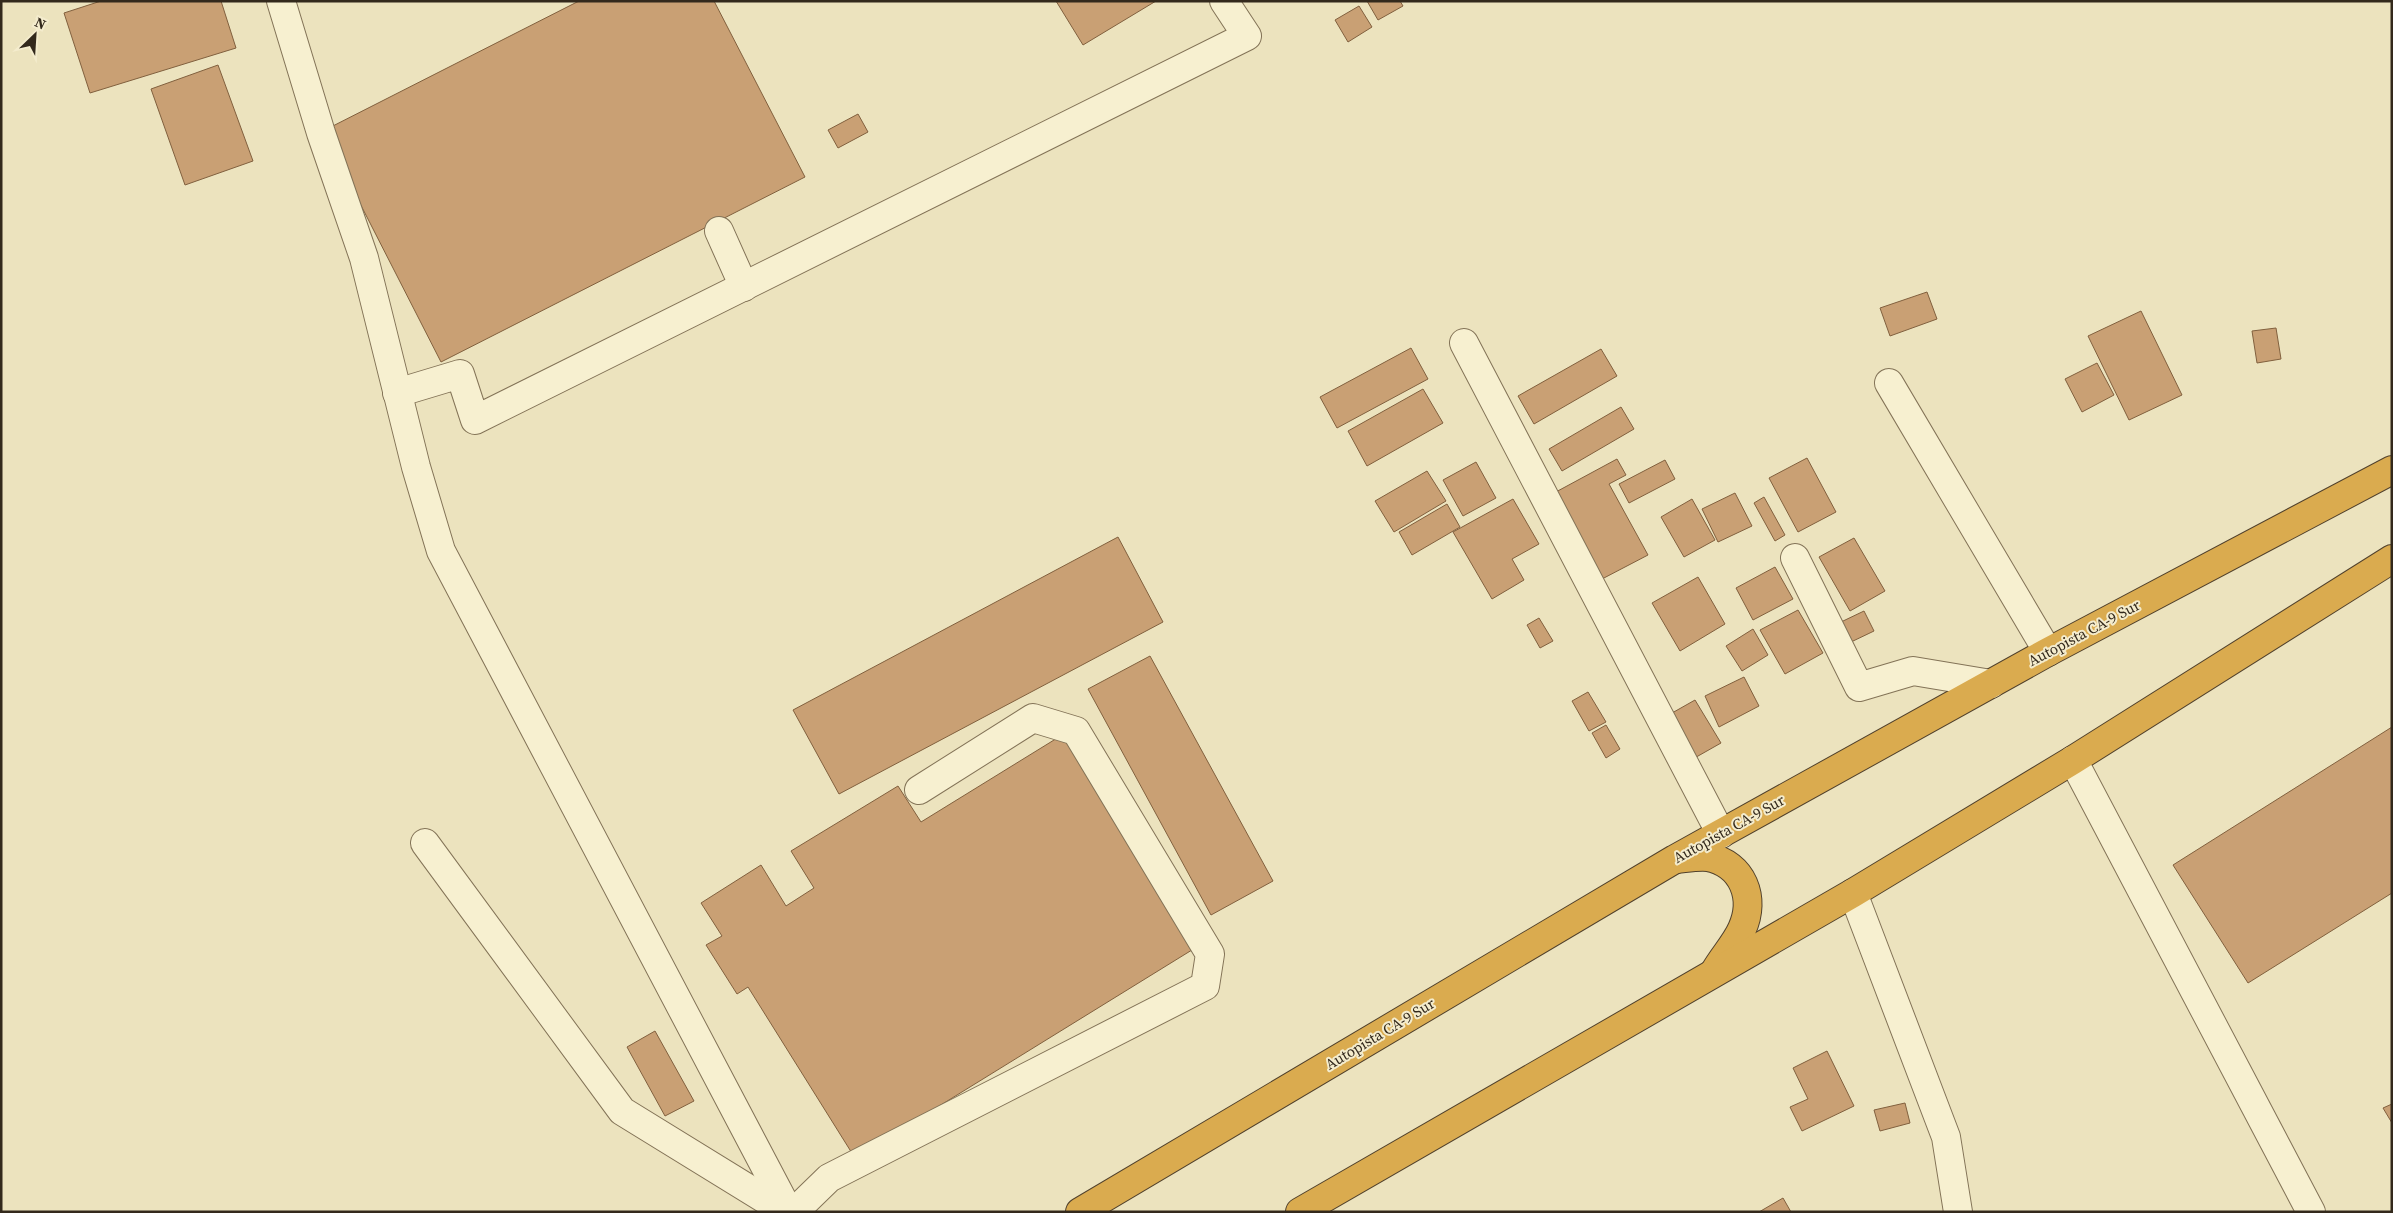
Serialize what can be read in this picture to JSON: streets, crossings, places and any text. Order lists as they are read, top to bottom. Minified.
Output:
{"streets":{"highway":["Autopista CA-9 Sur"]},"north":"top right"}
